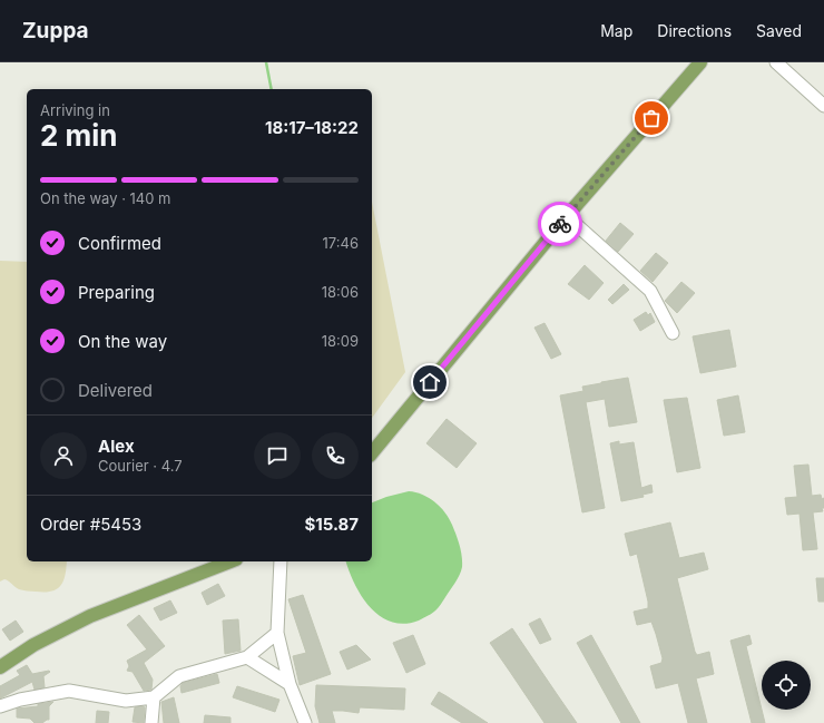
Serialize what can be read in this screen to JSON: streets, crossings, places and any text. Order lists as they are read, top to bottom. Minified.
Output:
{"page":{"header":"Zuppa","nav":["Map","Directions","Saved"],"heading":["2 min","Arriving in","18:17–18:22"],"panel":["Alex","Courier · 4.7","Order #5453","$15.87"],"bar":"On the way · 140 m","list":[["Confirmed","17:46"],["Preparing","18:06"],["On the way","18:09"],"Delivered"]}}
